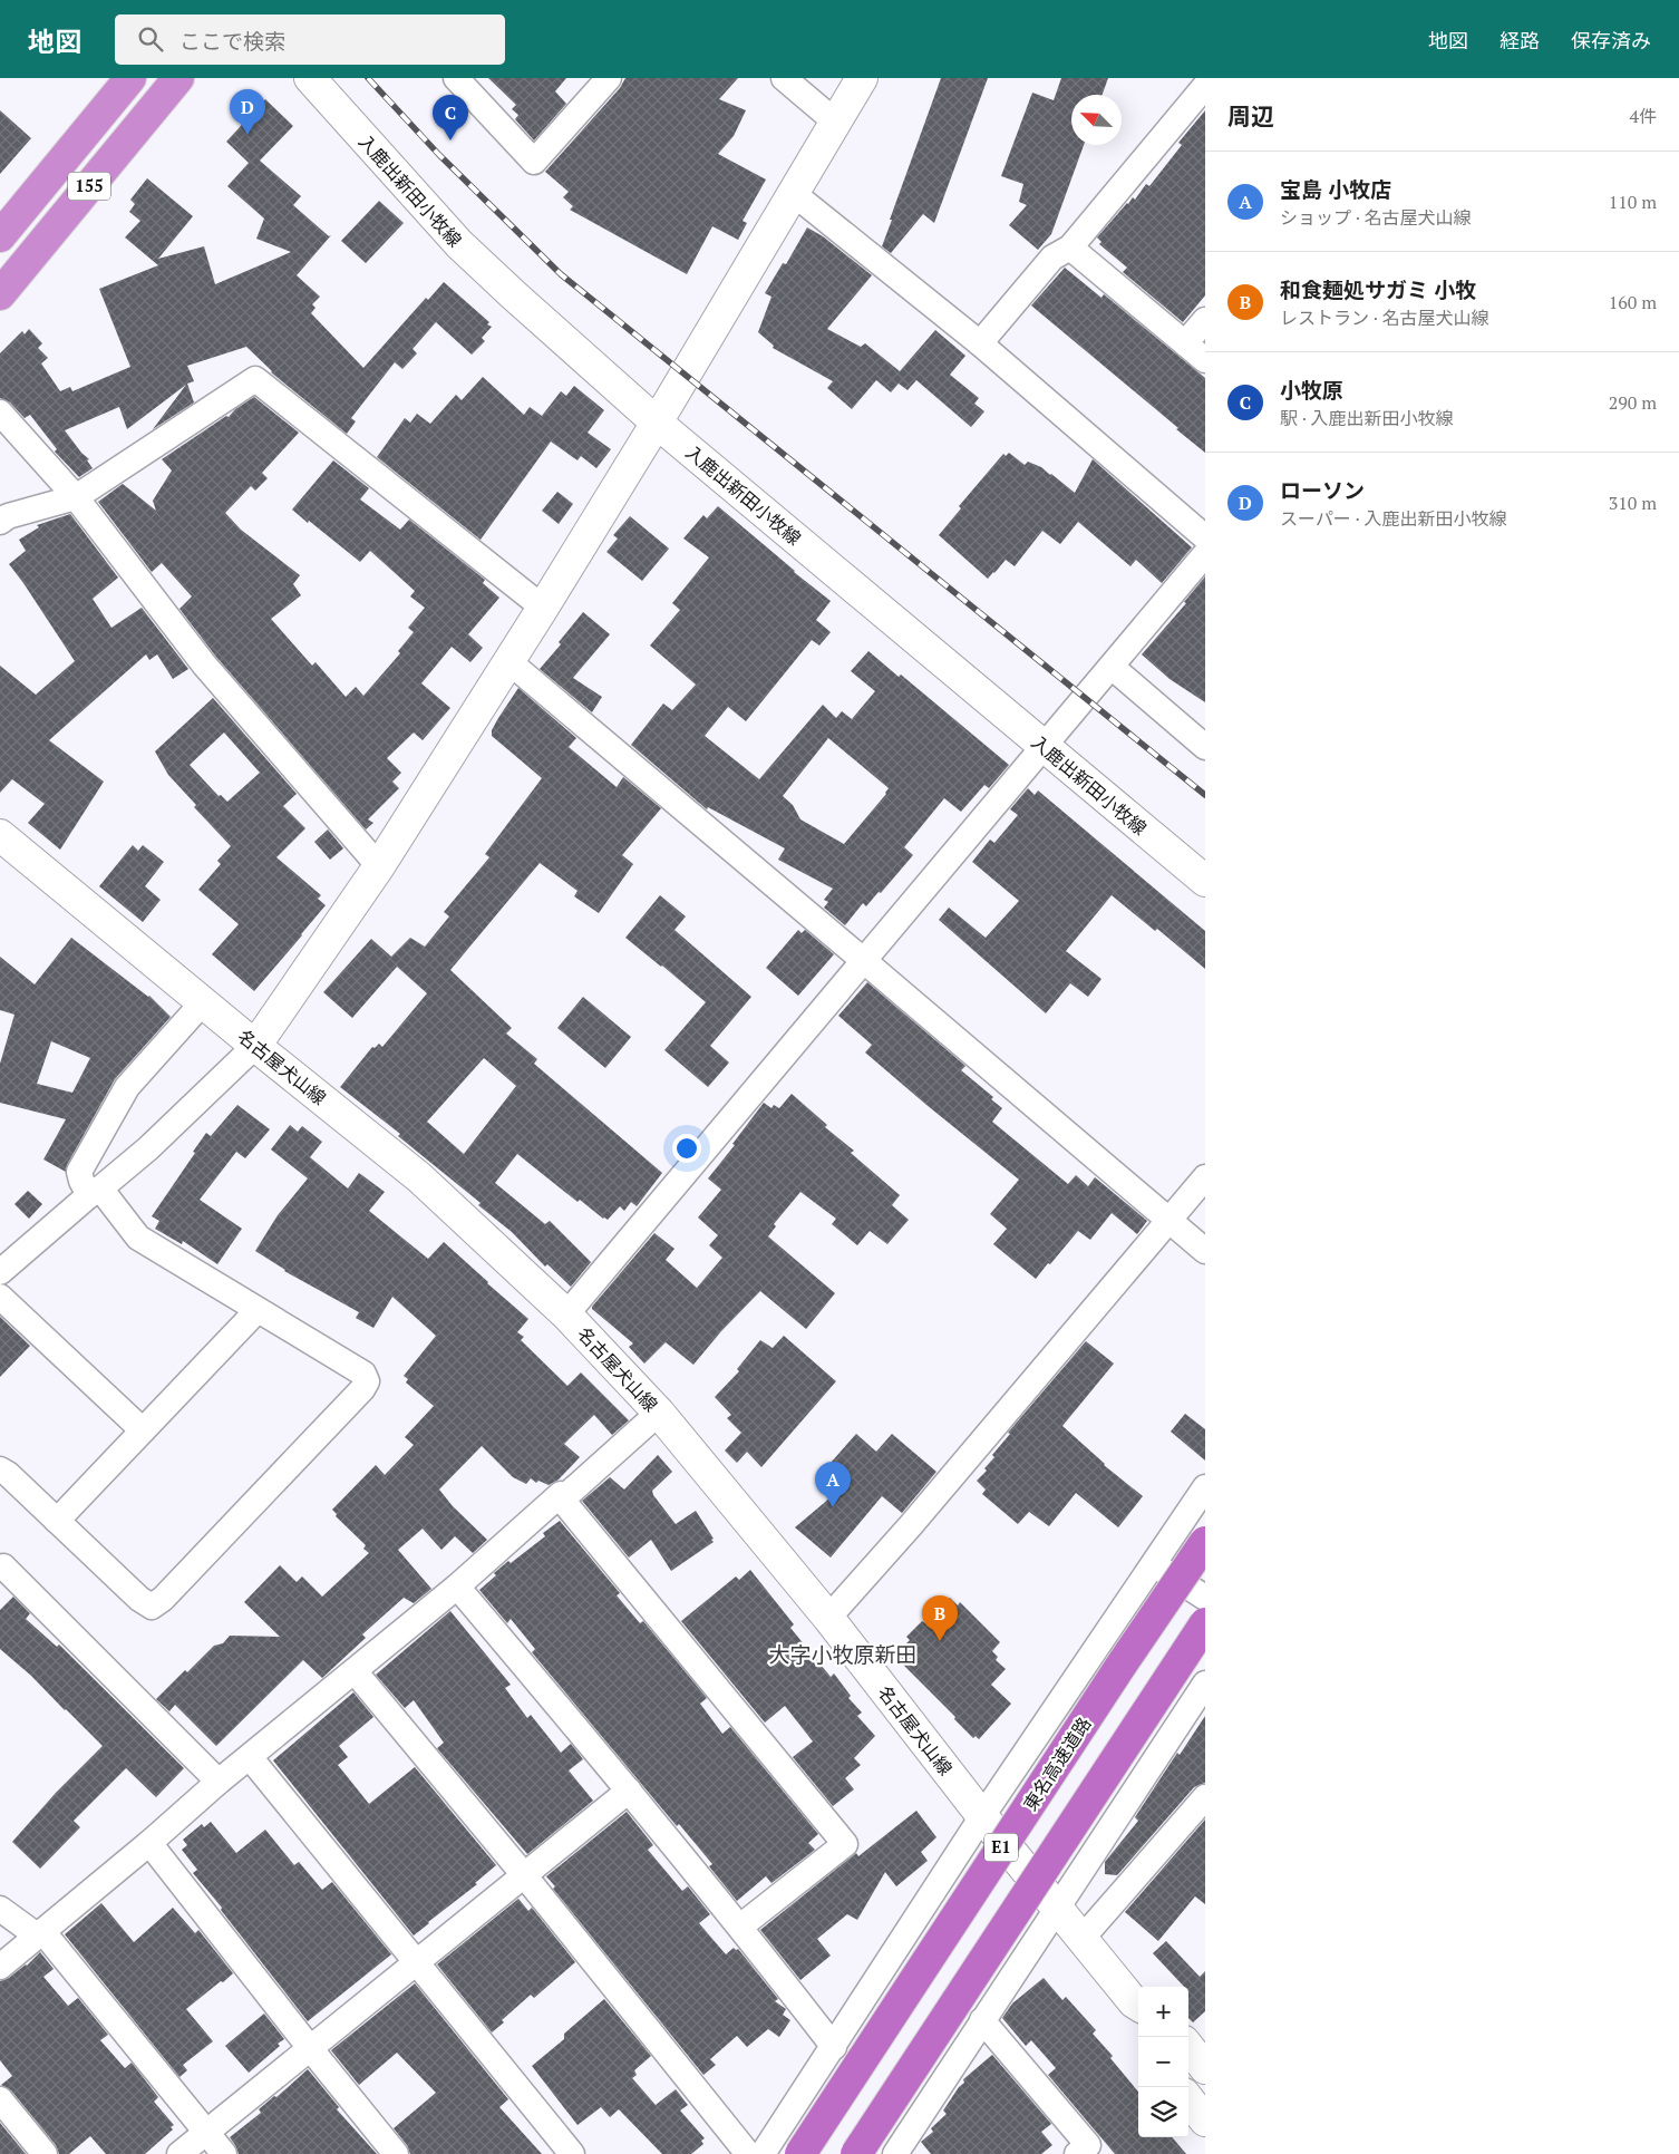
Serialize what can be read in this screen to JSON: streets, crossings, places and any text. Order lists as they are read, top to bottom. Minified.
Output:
{"streets":{"highway":["155","東名高速道路","E1"],"main road":["入鹿出新田小牧線","名古屋犬山線"]},"districts":["大字小牧原新田"],"north":"top left","page":{"header":"地図","search":"ここで検索","nav":["地図","経路","保存済み"],"heading":["周辺","4件"],"pins":["D","C","A","B"],"list":[{"mark":"A","name":"宝島 小牧店","note":"ショップ · 名古屋犬山線","value":"110 m"},{"mark":"B","name":"和食麺処サガミ 小牧","note":"レストラン · 名古屋犬山線","value":"160 m"},{"mark":"C","name":"小牧原","note":"駅 · 入鹿出新田小牧線","value":"290 m"},{"mark":"D","name":"ローソン","note":"スーパー · 入鹿出新田小牧線","value":"310 m"}],"map_buttons":["+","−"]}}
